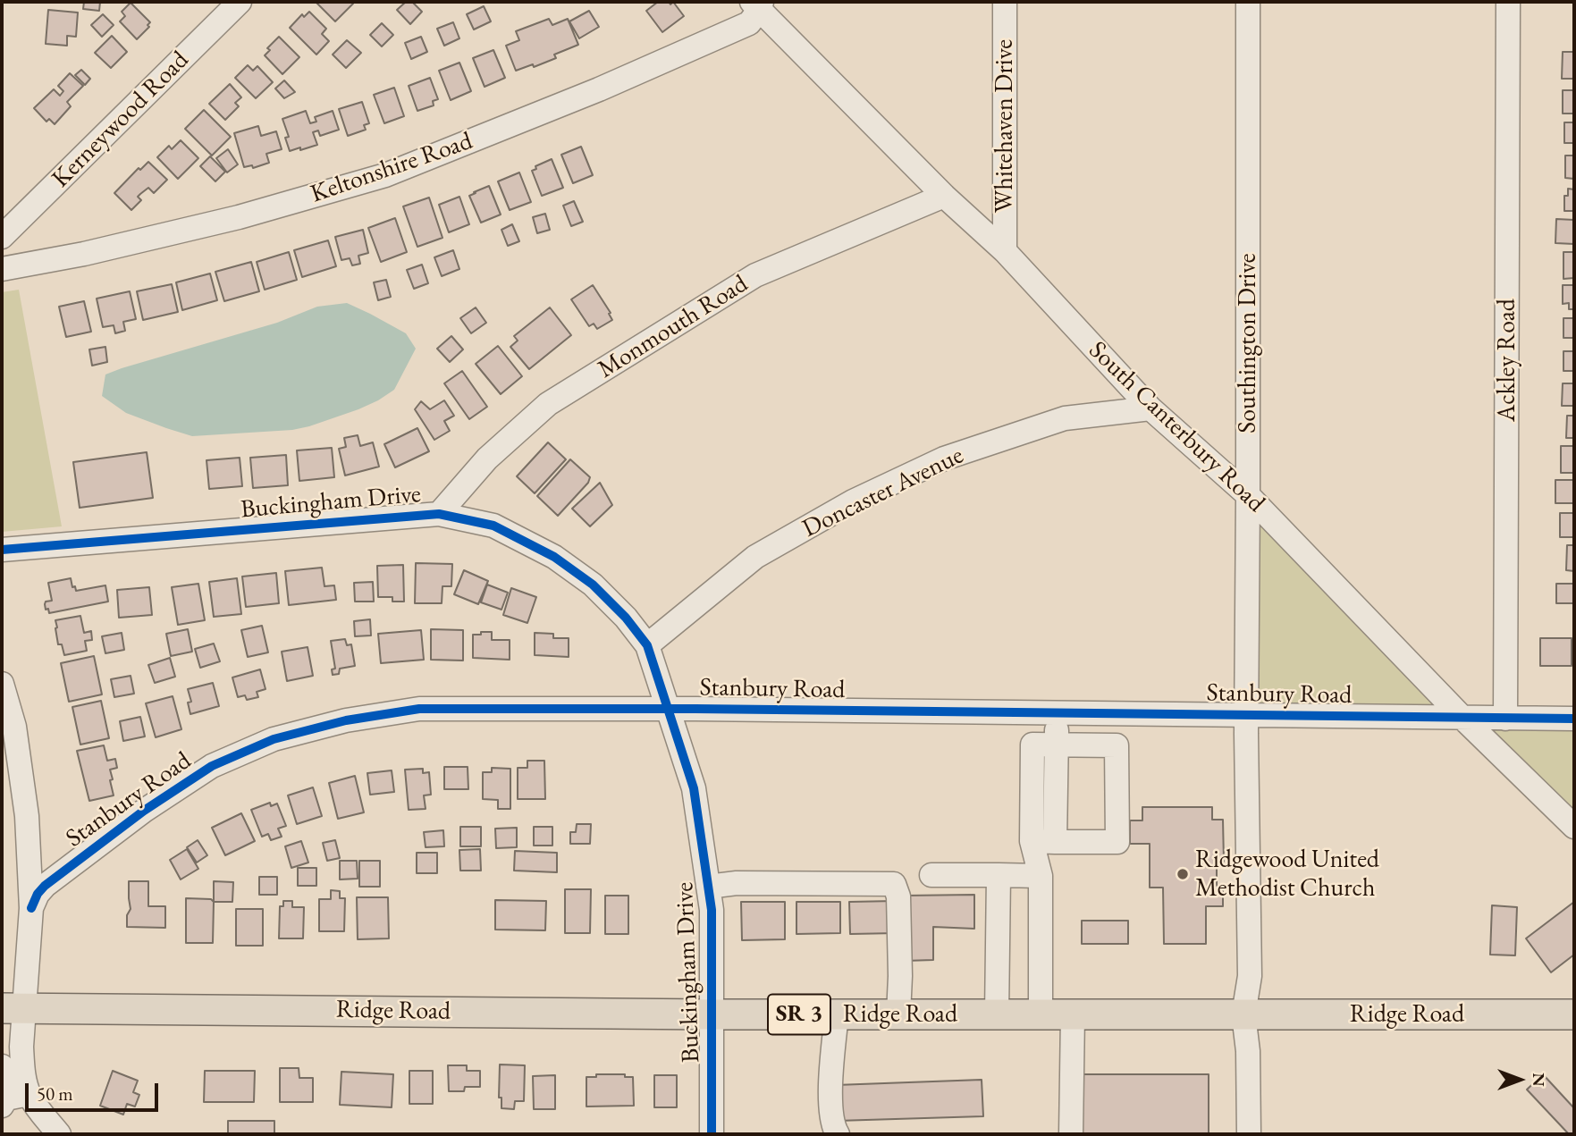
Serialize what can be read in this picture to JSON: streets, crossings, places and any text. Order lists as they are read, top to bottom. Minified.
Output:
{"streets":{"main road":["Ridge Road","SR 3"],"street":["Kerneywood Road","Whitehaven Drive","Keltonshire Road","Monmouth Road","Southington Drive","Ackley Road","South Canterbury Road","Doncaster Avenue","Buckingham Drive","Stanbury Road"]},"crossings":[["Whitehaven Drive","South Canterbury Road"],["Keltonshire Road","South Canterbury Road"],["Monmouth Road","South Canterbury Road"],["Monmouth Road","Buckingham Drive"],["Southington Drive","South Canterbury Road"],["Southington Drive","Stanbury Road"],["Southington Drive","Ridge Road"],["Ackley Road","Stanbury Road"],["South Canterbury Road","Doncaster Avenue"],["South Canterbury Road","Stanbury Road"],["Doncaster Avenue","Buckingham Drive"],["Buckingham Drive","Stanbury Road"],["Buckingham Drive","Ridge Road"]],"places":["Ridgewood United Methodist Church"],"scale_bar":"50 m","north":"right"}
